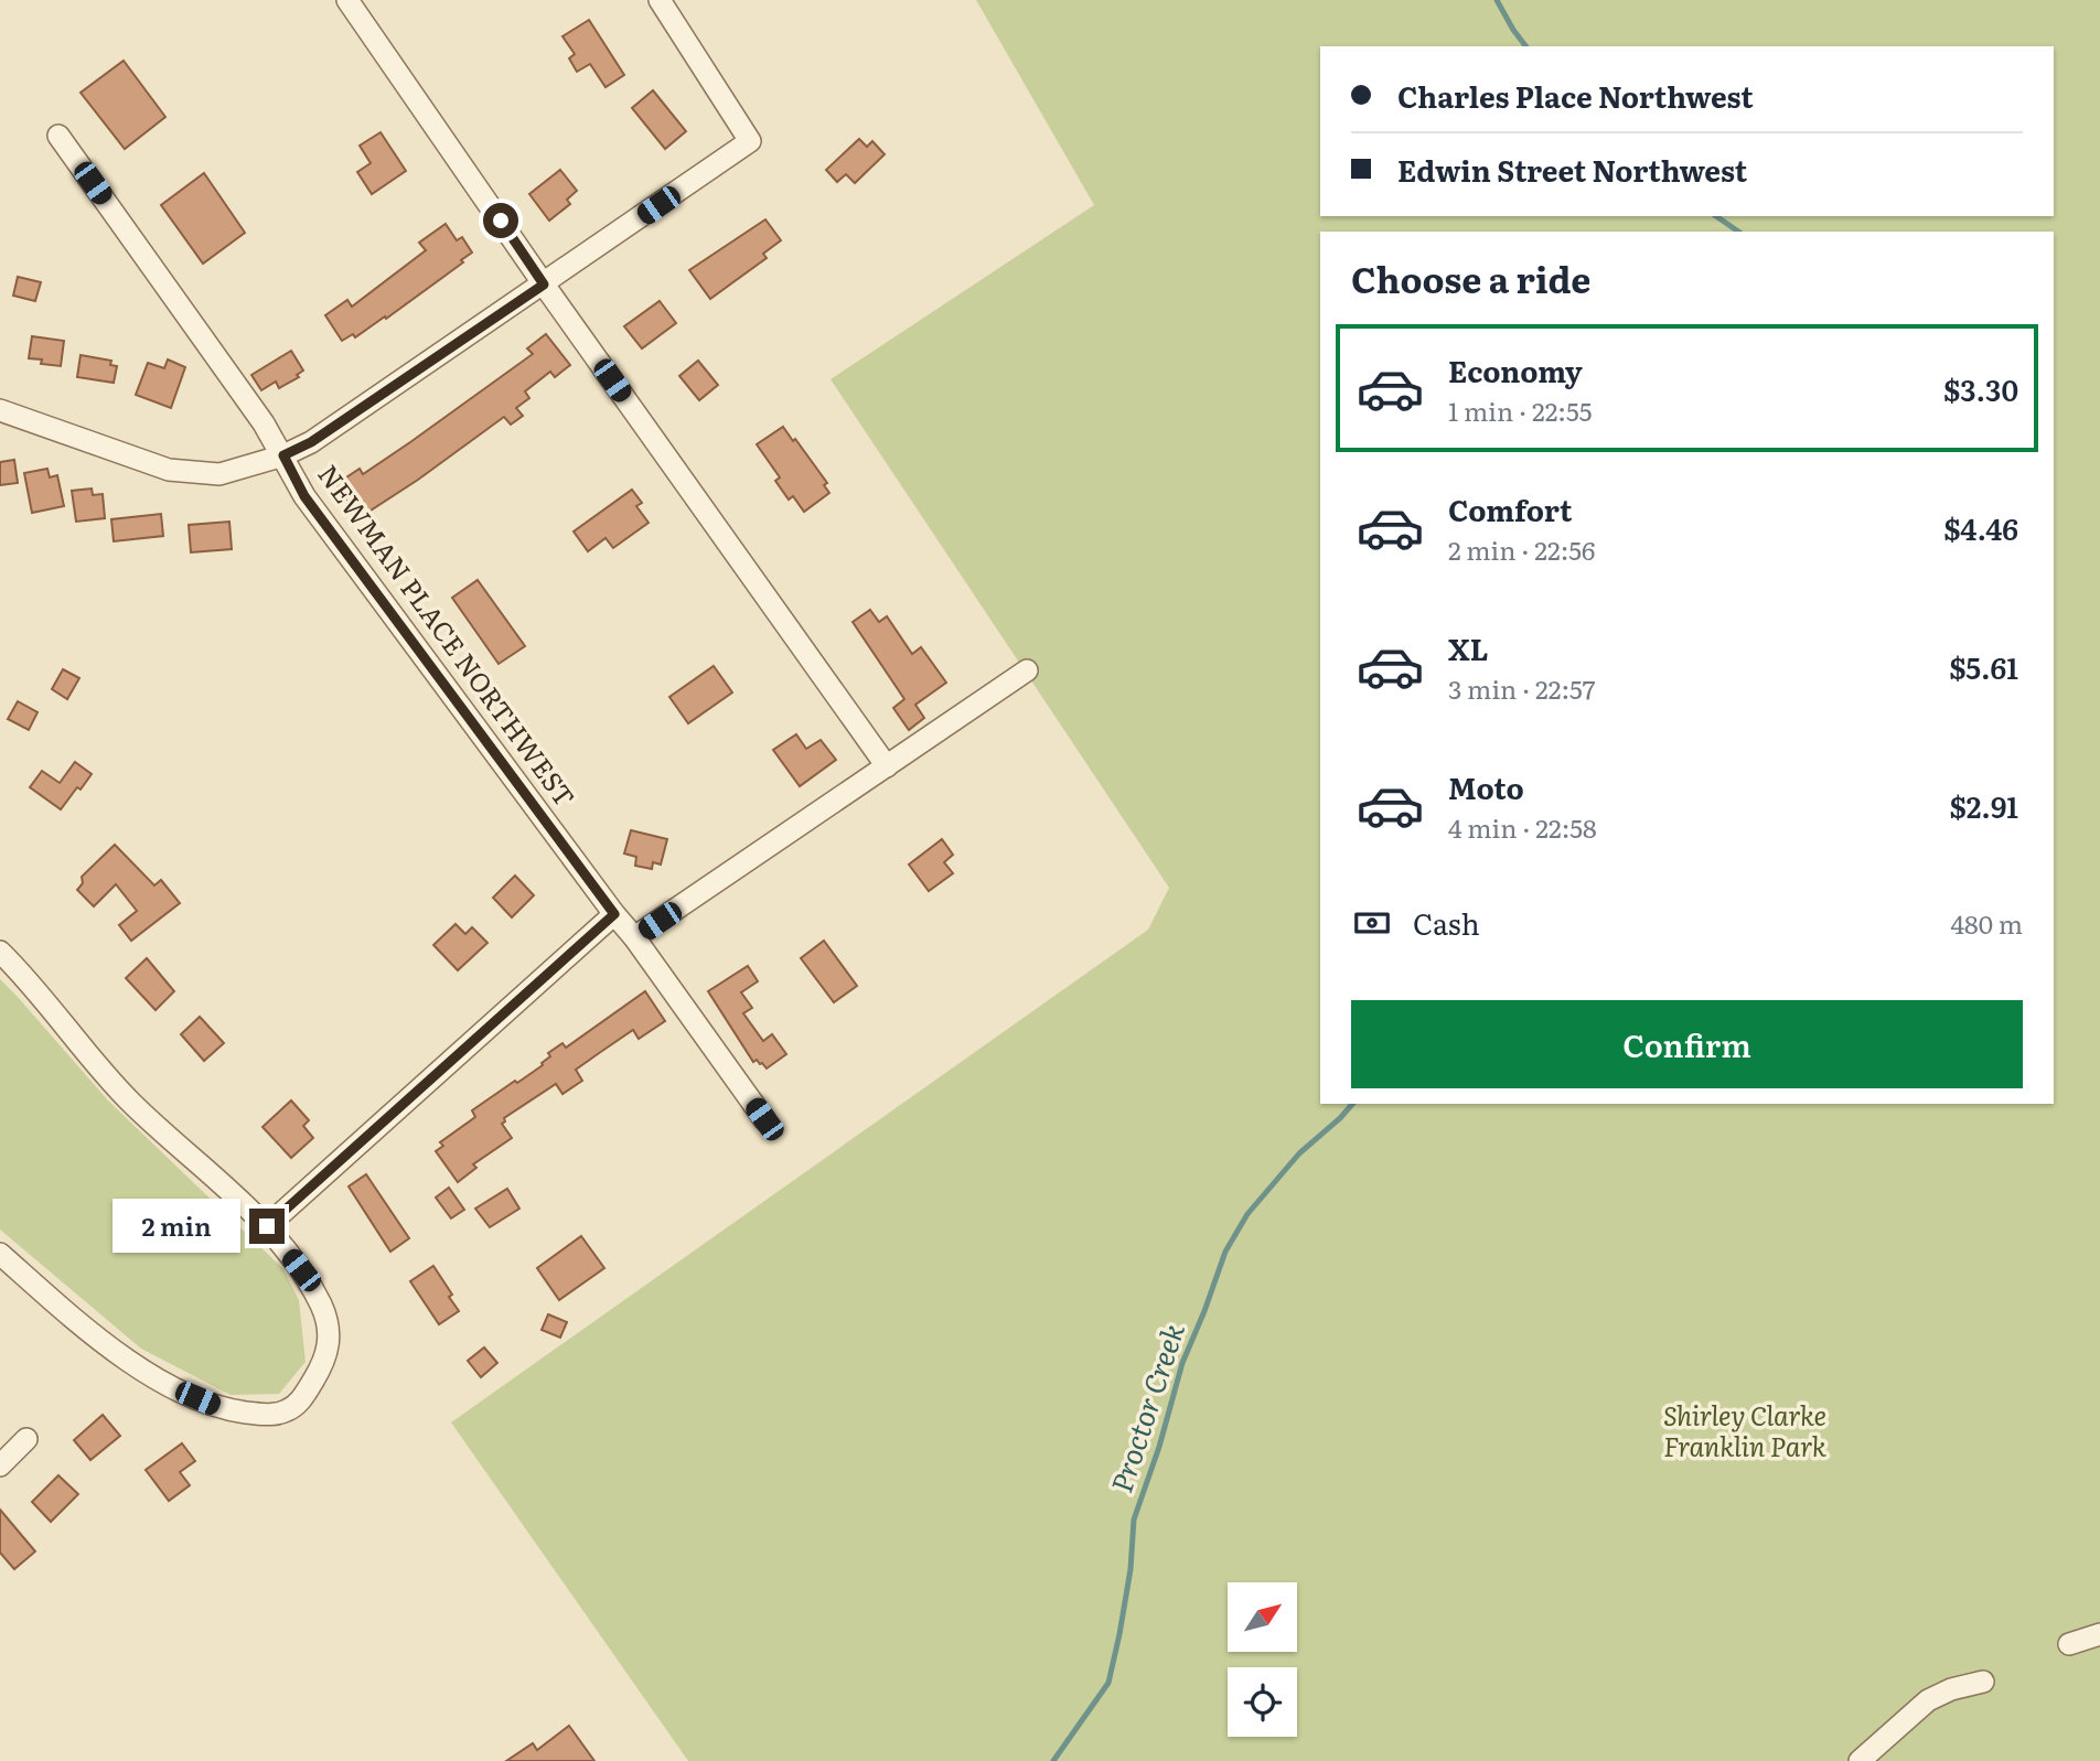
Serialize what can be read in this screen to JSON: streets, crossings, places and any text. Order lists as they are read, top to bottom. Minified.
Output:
{"streets":{"street":["NEWMAN PLACE NORTHWEST"]},"water":["Proctor Creek"],"parks":["Shirley Clarke Franklin Park"],"north":"top right","page":{"banner":["Charles Place Northwest","Edwin Street Northwest"],"heading":"Choose a ride","list":[{"name":"Economy","note":"1 min · 22:55","value":"$3.30"},{"name":"Comfort","note":"2 min · 22:56","value":"$4.46"},{"name":"XL","note":"3 min · 22:57","value":"$5.61"},{"name":"Moto","note":"4 min · 22:58","value":"$2.91"}],"pay":["Cash","480 m"],"buttons":"Confirm","bubble":"2 min"}}
